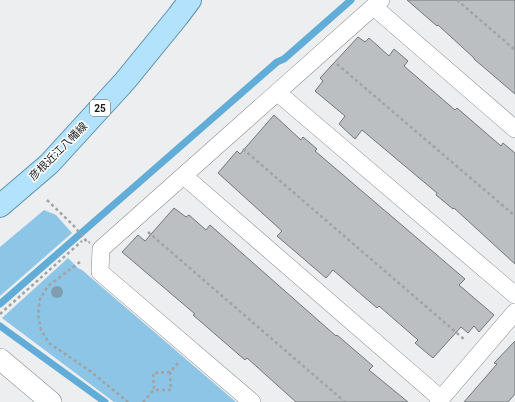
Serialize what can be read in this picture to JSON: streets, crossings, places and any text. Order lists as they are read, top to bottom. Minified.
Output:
{"streets":{"main road":["25","彦根近江八幡線"]}}
